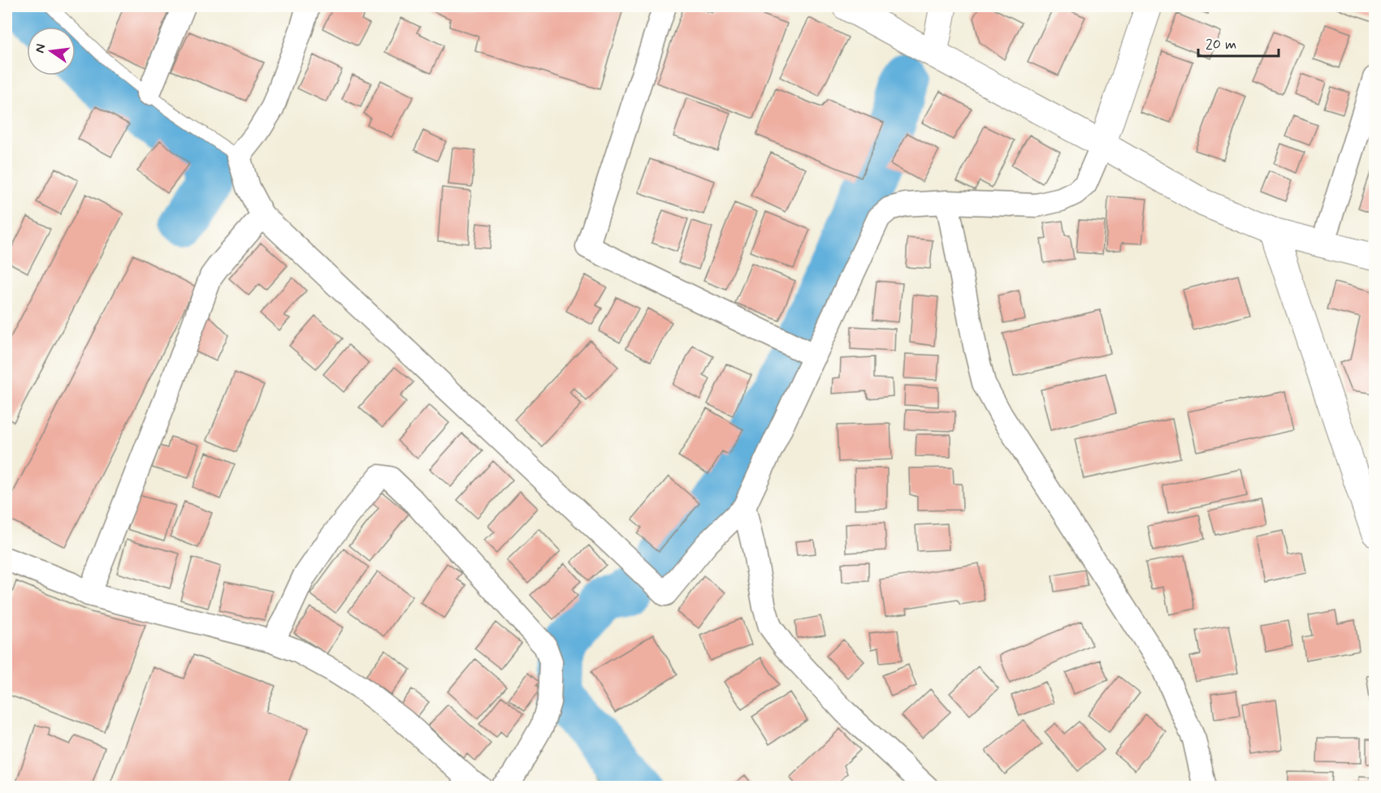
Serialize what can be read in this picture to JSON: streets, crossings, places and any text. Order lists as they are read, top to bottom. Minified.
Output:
{"scale_bar":"20 m","north":"left"}
